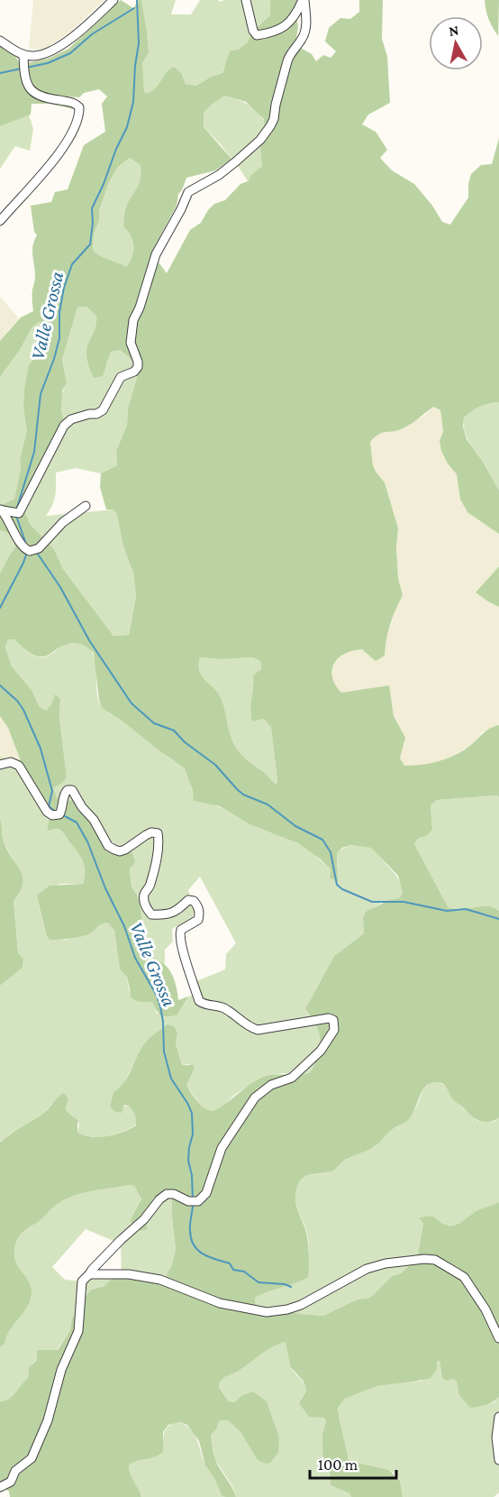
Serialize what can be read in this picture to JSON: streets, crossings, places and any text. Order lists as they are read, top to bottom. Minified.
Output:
{"water":["Valle Grossa"],"scale_bar":"100 m","north":"top"}
